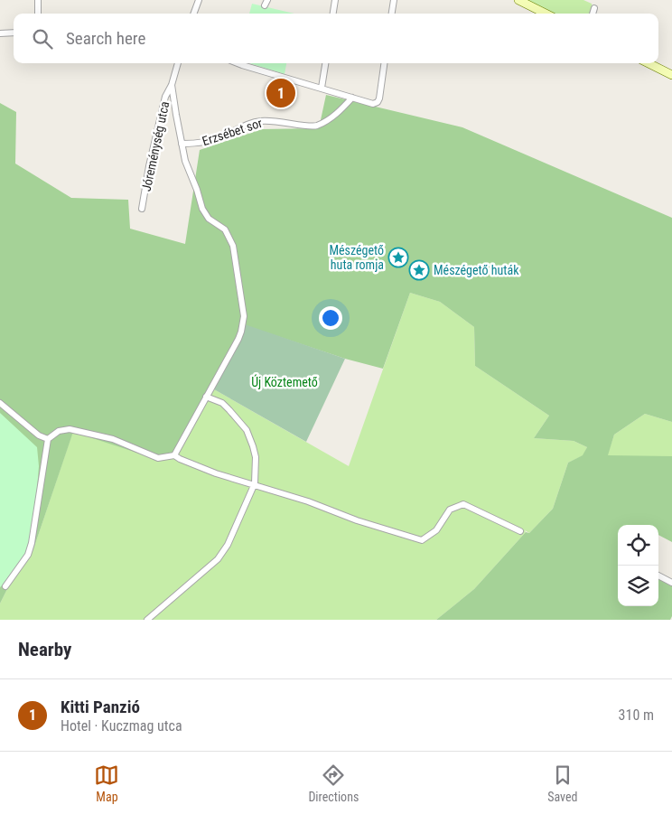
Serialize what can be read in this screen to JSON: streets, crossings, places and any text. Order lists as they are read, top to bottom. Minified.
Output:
{"streets":{"street":["Erzsébet sor","Jóreménység utca"]},"parks":["Új Köztemető"],"places":{"place":["Mészégető huta romja","Mészégető huták"]},"page":{"search":"Search here","pins":"1","heading":"Nearby","list":[{"mark":"1","name":"Kitti Panzió","note":"Hotel · Kuczmag utca","value":"310 m"}],"nav":["Map","Directions","Saved"]}}
